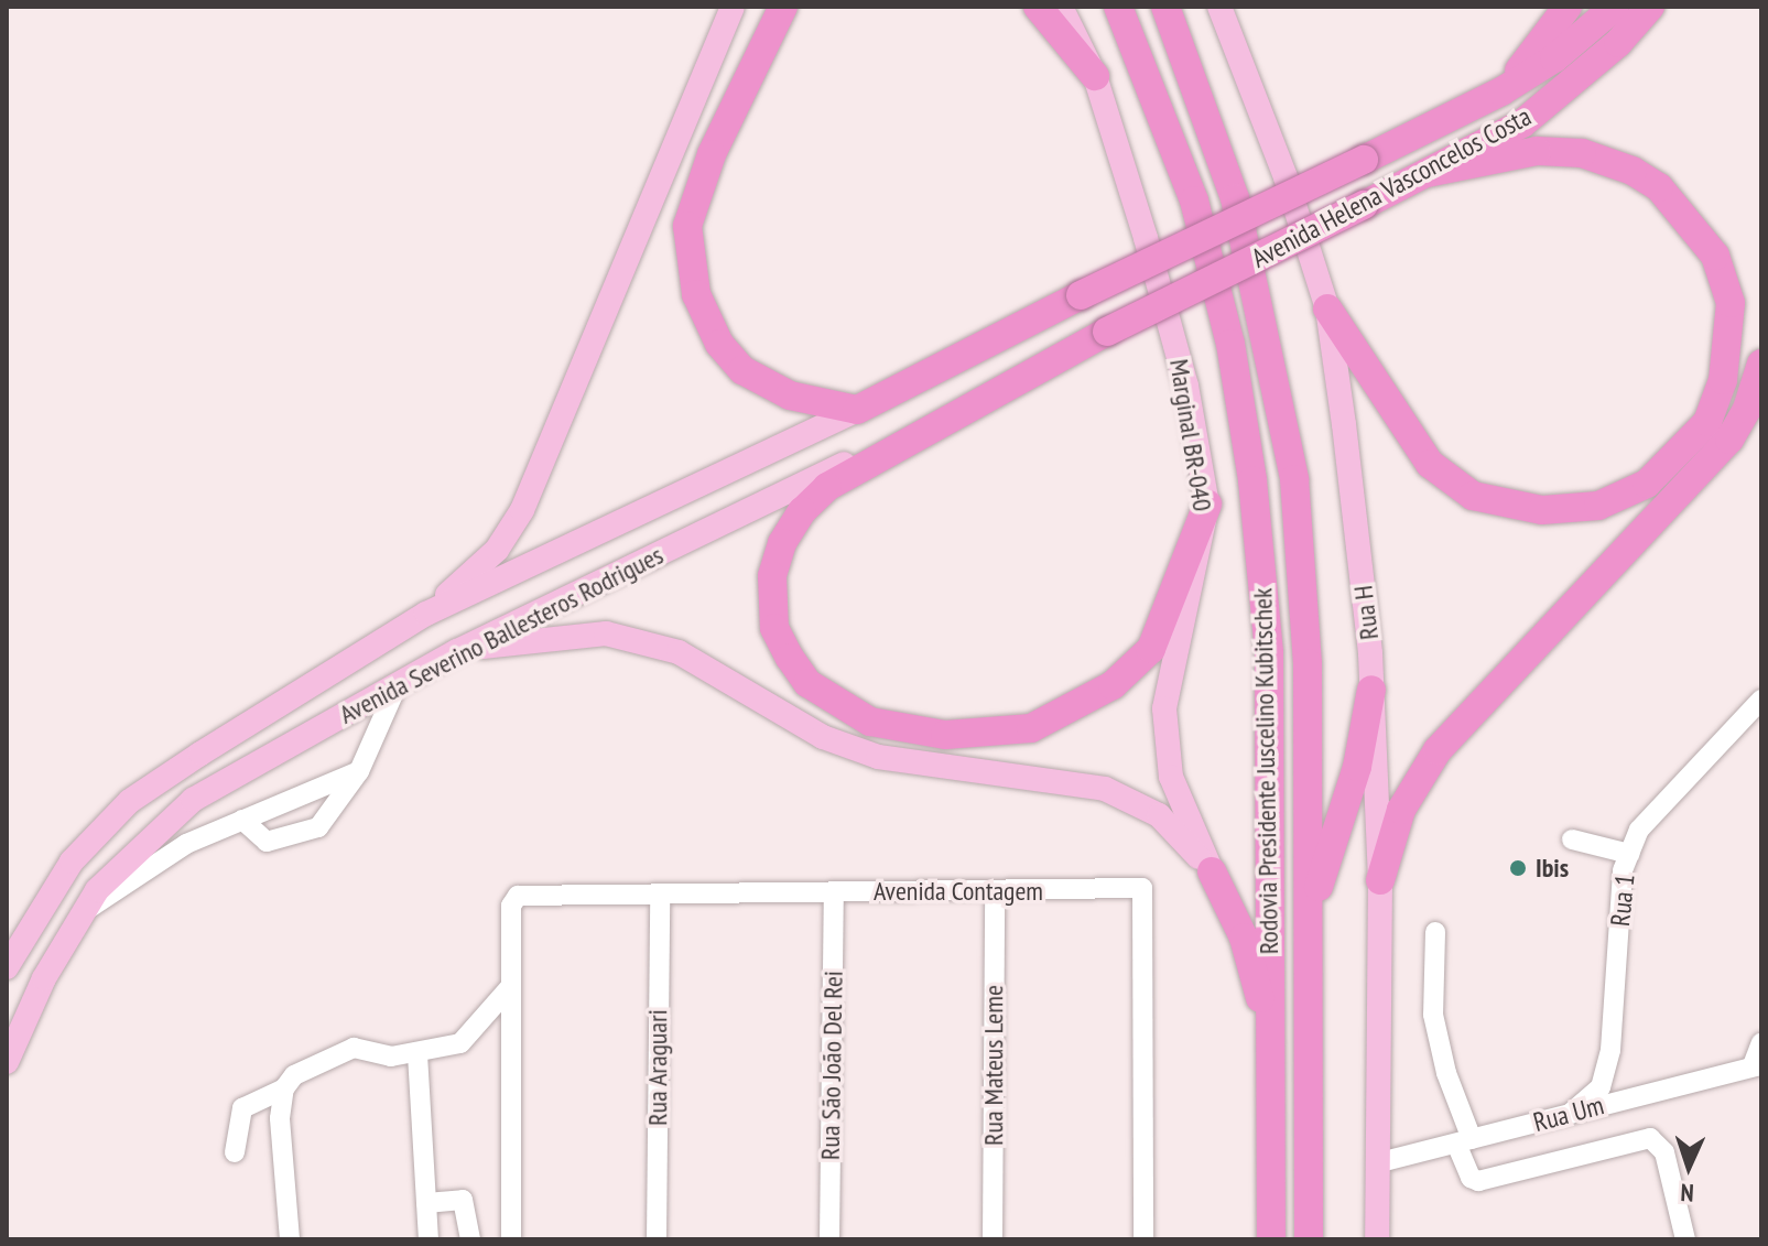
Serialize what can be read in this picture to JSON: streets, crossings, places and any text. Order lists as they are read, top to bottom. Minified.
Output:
{"streets":{"highway":["Avenida Helena Vasconcelos Costa","Avenida Severino Ballesteros Rodrigues","Rodovia Presidente Juscelino Kubitschek"],"main road":["Marginal BR-040","Rua H"],"lane":["Avenida Contagem","Rua 1","Rua São João Del Rei","Rua Mateus Leme","Rua Araguari","Rua Um"]},"crossings":[["Avenida Helena Vasconcelos Costa","Avenida Severino Ballesteros Rodrigues"],["Rua H","Rua Um"],["Avenida Contagem","Rua São João Del Rei"],["Avenida Contagem","Rua Mateus Leme"],["Avenida Contagem","Rua Araguari"],["Rua 1","Rua Um"]],"places":["Ibis"],"north":"bottom"}
